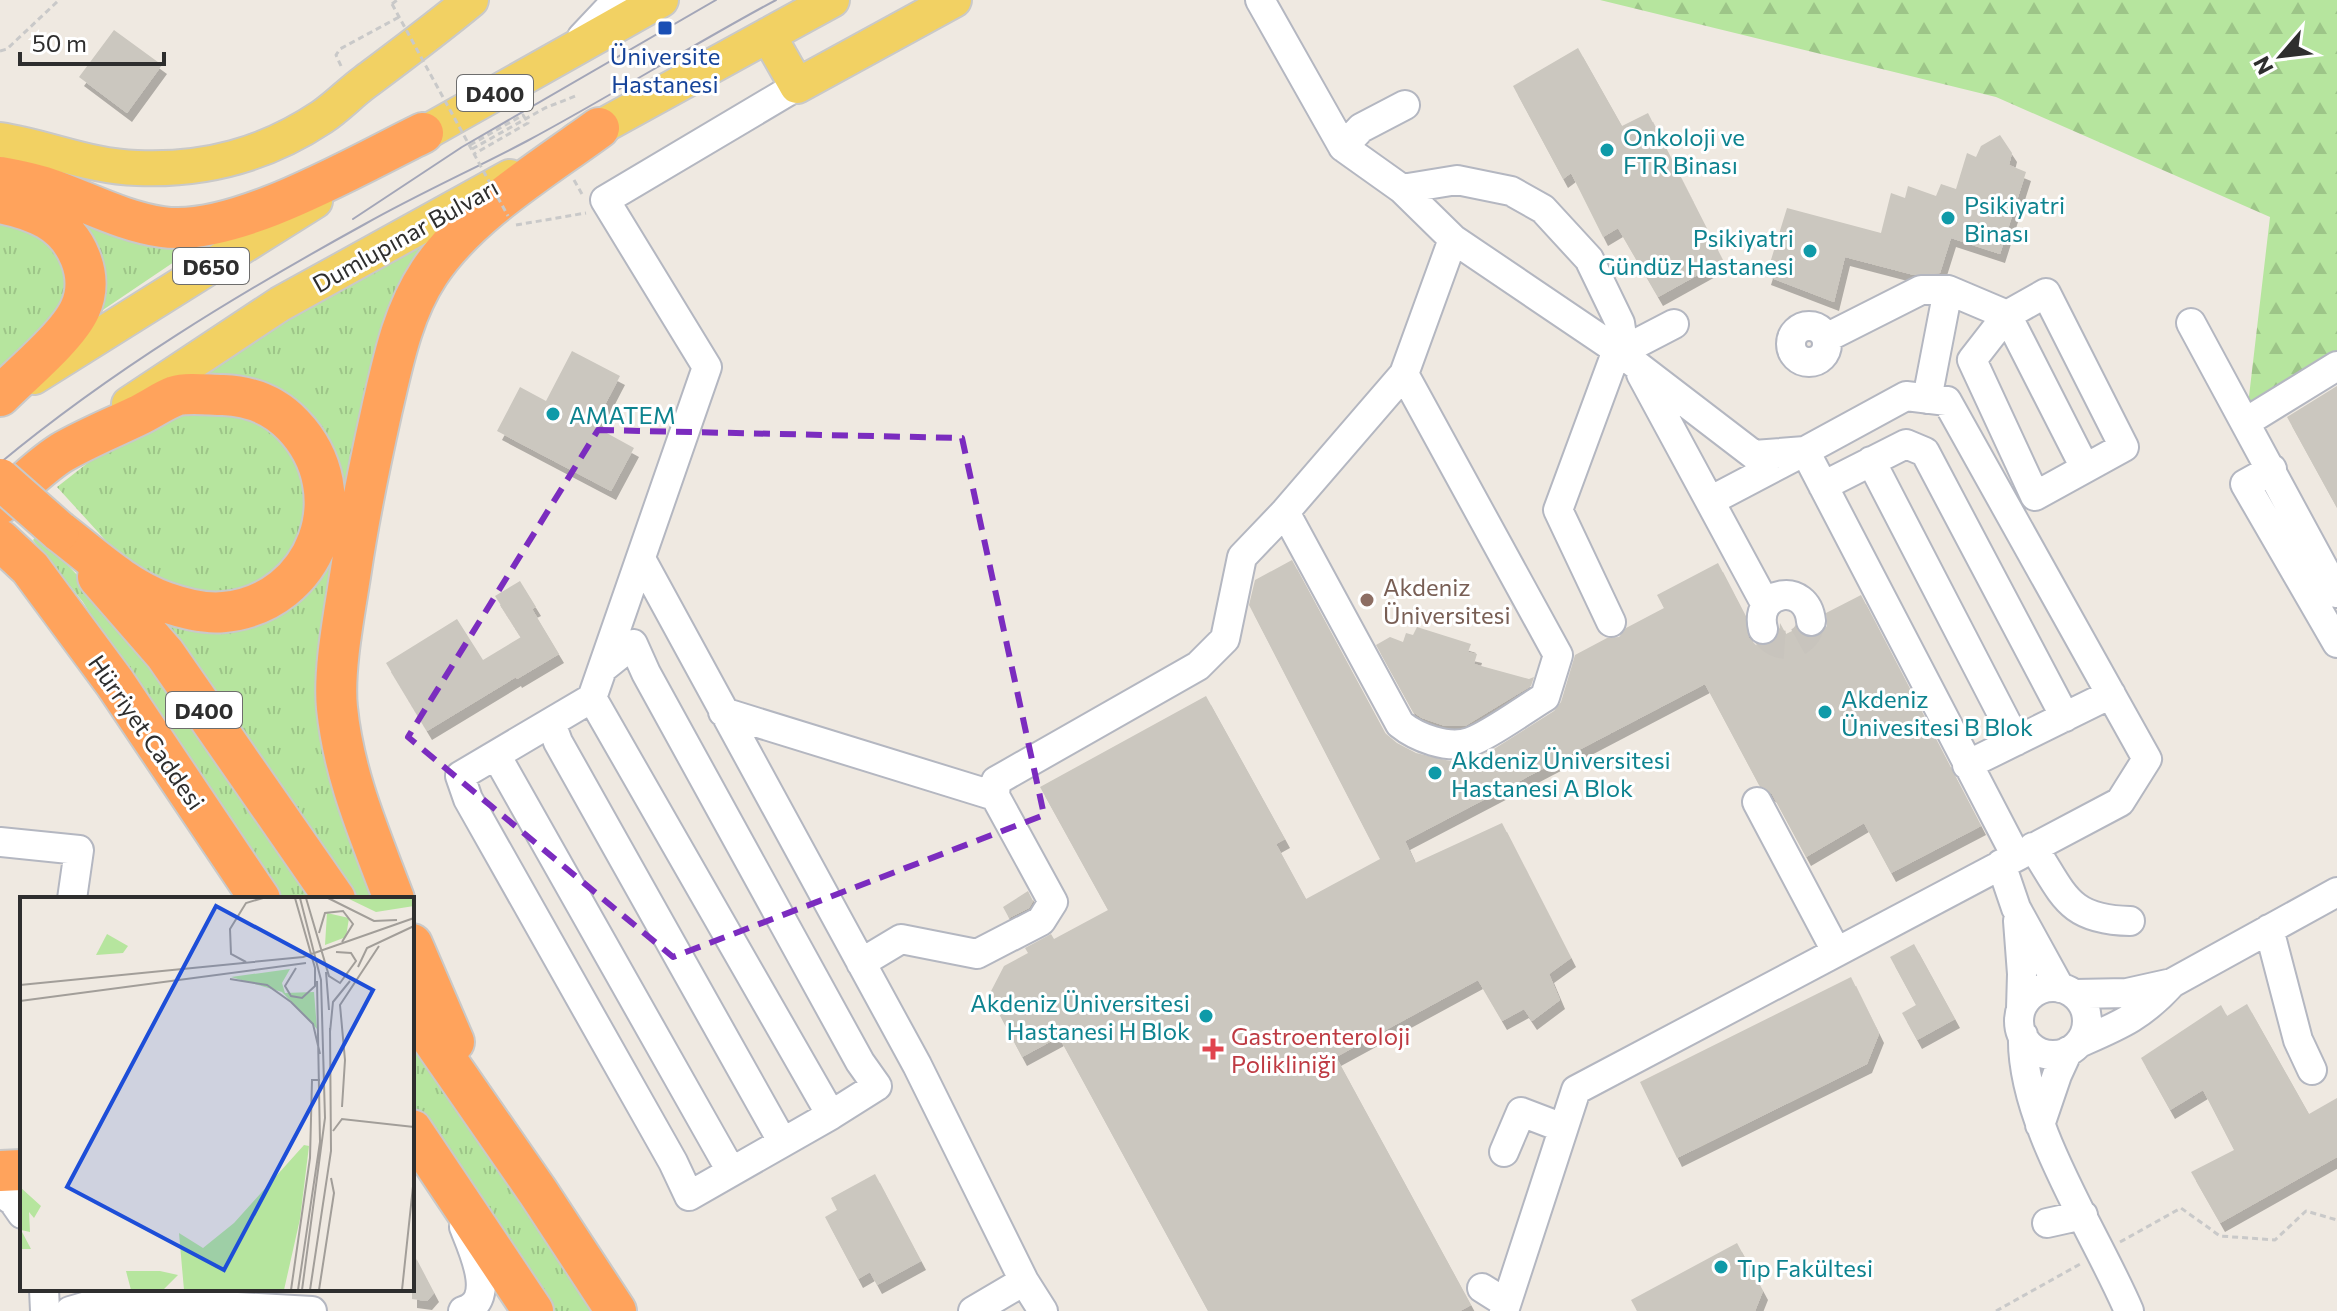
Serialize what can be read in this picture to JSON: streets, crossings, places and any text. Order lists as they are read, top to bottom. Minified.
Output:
{"streets":{"highway":["D400","Dumlupınar Bulvarı","Hürriyet Caddesi"],"main road":["D650"]},"crossings":[["D400","D650"],["D400","Hürriyet Caddesi"]],"places":{"transit":["Üniversite Hastanesi"],"other":["Onkoloji ve FTR Binası","Psikiyatri Binası","Psikiyatri Gündüz Hastanesi","AMATEM","Akdeniz Üniversitesi","Akdeniz Ünivesitesi B Blok","Akdeniz Üniversitesi Hastanesi A Blok","Akdeniz Üniversitesi Hastanesi H Blok","Tıp Fakültesi"],"health":["Gastroenteroloji Polikliniği"]},"scale_bar":"50 m","north":"bottom left"}
